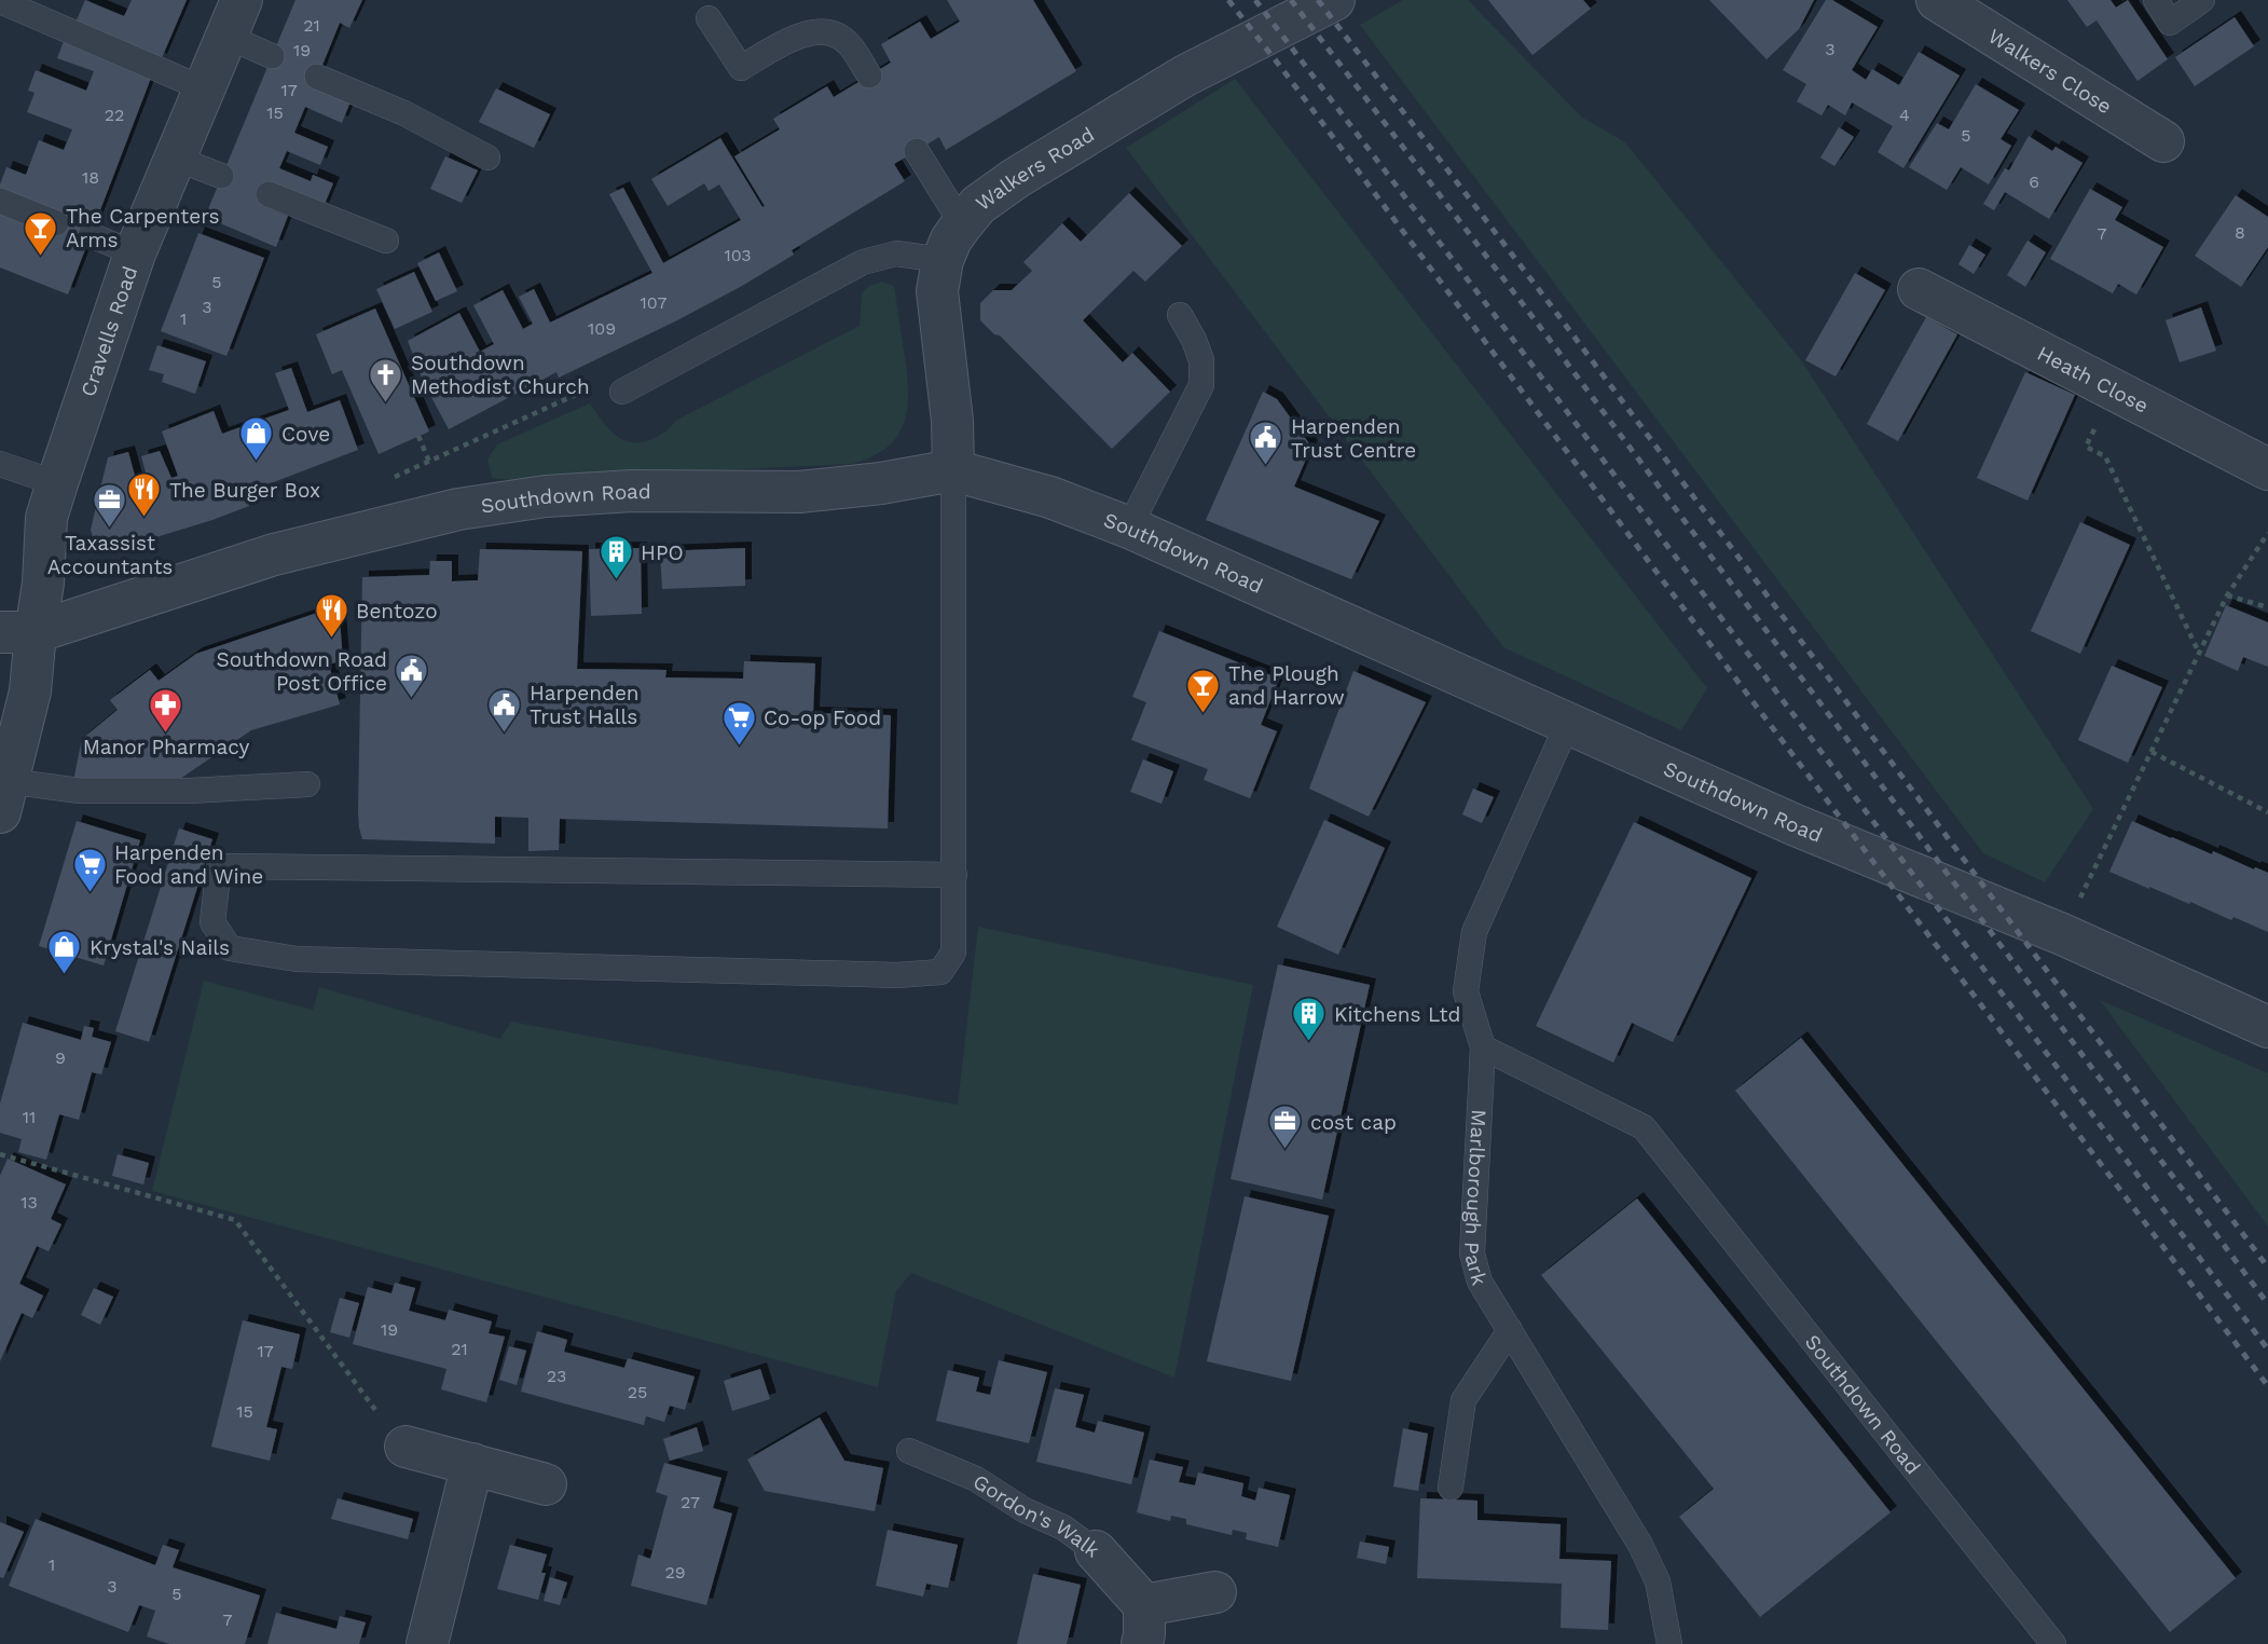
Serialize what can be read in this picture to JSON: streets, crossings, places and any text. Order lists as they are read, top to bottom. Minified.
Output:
{"streets":{"street":["Walkers Close","Walkers Road","Cravells Road","Heath Close","Southdown Road","Gordon's Walk"],"lane":["Marlborough Park"]},"crossings":[["Walkers Road","Southdown Road"],["Cravells Road","Southdown Road"],["Southdown Road","Marlborough Park"]],"places":{"bar":["The Carpenters Arms","The Plough and Harrow"],"church":["Southdown Methodist Church"],"shop":["Cove","Krystal's Nails"],"public building":["Harpenden Trust Centre","Southdown Road Post Office","Harpenden Trust Halls"],"restaurant":["The Burger Box","Bentozo"],"office":["Taxassist Accountants","cost cap"],"building":["HPO","Kitchens Ltd"],"pharmacy":["Manor Pharmacy"],"supermarket":["Co-op Food","Harpenden Food and Wine"]},"house_numbers":["21","3","19","17","15","22","4","5","18","6","8","7","103","5","107","3","1","109","9","11","13","19","21","17","23","25","15","27","1","29","3","5","7"]}
